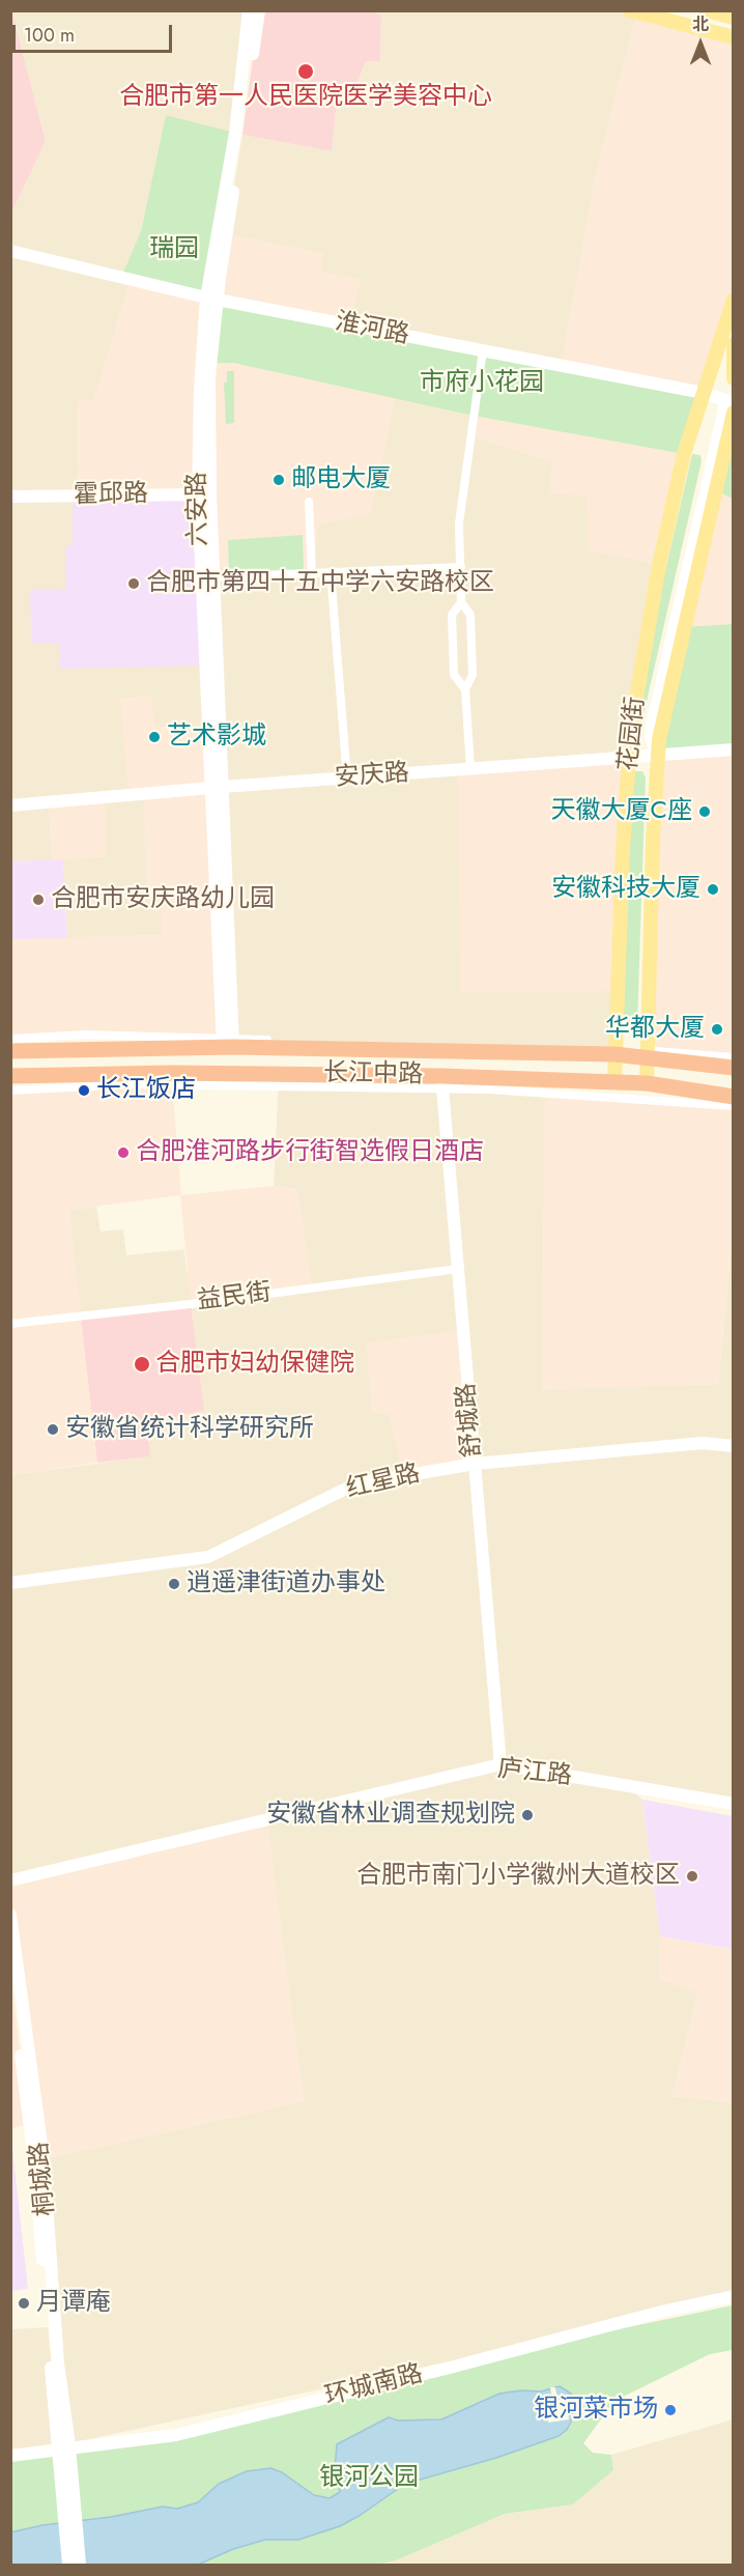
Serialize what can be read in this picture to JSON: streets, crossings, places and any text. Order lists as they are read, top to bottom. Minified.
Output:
{"streets":{"highway":["长江中路"],"main road":["花园街"],"street":["淮河路","霍邱路","六安路","安庆路","益民街","舒城路","红星路","庐江路","桐城路","环城南路"]},"crossings":[["淮河路","六安路"],["淮河路","花园街"],["霍邱路","六安路"],["六安路","安庆路"],["六安路","长江中路"],["花园街","安庆路"],["花园街","长江中路"],["长江中路","舒城路"],["益民街","舒城路"],["舒城路","红星路"],["舒城路","庐江路"]],"parks":["瑞园","市府小花园","银河公园"],"places":["合肥市第一人民医院医学美容中心","邮电大厦","合肥市第四十五中学六安路校区","艺术影城","天徽大厦C座","安徽科技大厦","合肥市安庆路幼儿园","华都大厦","长江饭店","合肥淮河路步行街智选假日酒店","合肥市妇幼保健院","安徽省统计科学研究所","逍遥津街道办事处","安徽省林业调查规划院","合肥市南门小学徽州大道校区","月谭庵","银河菜市场"],"scale_bar":"100 m","north":"top"}
